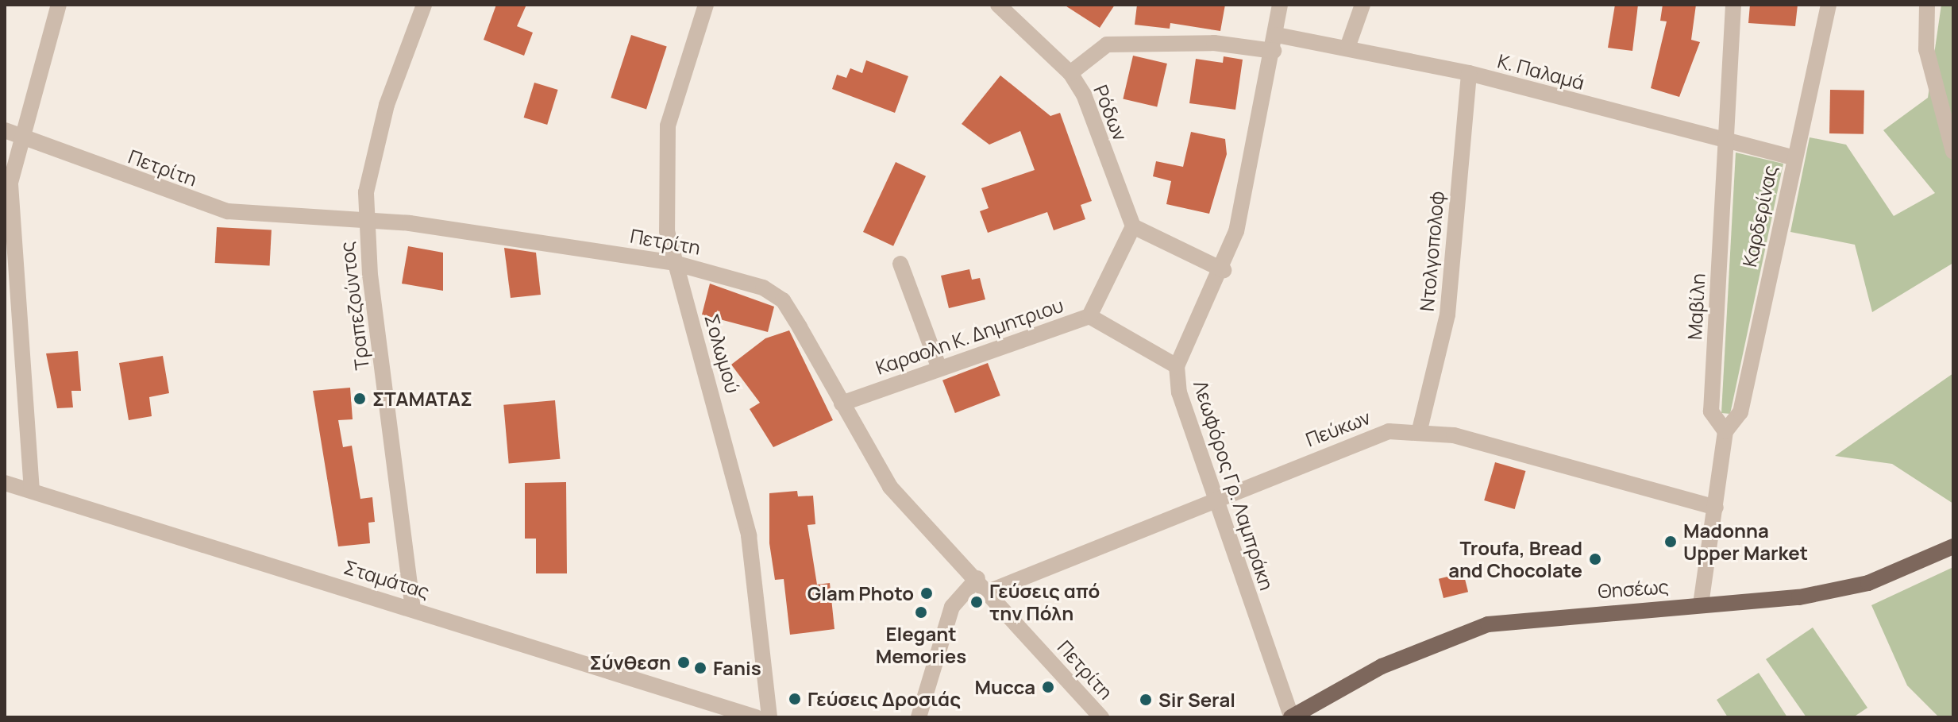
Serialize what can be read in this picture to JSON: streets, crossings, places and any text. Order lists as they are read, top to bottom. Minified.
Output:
{"streets":{"main road":["Θησέως"],"street":["Κ. Παλαμά","Ρόδων","Πετρίτη","Καρδερίνας","Ντολγοπολοφ","Τραπεζούντος","Μαβίλη","Καραολη Κ. Δημητριου","Σολωμού","Πεύκων","Λεωφόρος Γρ. Λαμπράκη","Σταμάτας"]},"crossings":[["Κ. Παλαμά","Ρόδων"],["Κ. Παλαμά","Καρδερίνας"],["Κ. Παλαμά","Ντολγοπολοφ"],["Κ. Παλαμά","Μαβίλη"],["Κ. Παλαμά","Λεωφόρος Γρ. Λαμπράκη"],["Ρόδων","Καραολη Κ. Δημητριου"],["Πετρίτη","Τραπεζούντος"],["Πετρίτη","Καραολη Κ. Δημητριου"],["Πετρίτη","Σολωμού"],["Πετρίτη","Πεύκων"],["Καρδερίνας","Μαβίλη"],["Ντολγοπολοφ","Πεύκων"],["Τραπεζούντος","Σταμάτας"],["Πεύκων","Λεωφόρος Γρ. Λαμπράκη"],["Λεωφόρος Γρ. Λαμπράκη","Θησέως"]],"places":["ΣΤΑΜΑΤΑΣ","Madonna Upper Market","Troufa, Bread and Chocolate","Glam Photo","Γεύσεις από την Πόλη","Elegant Memories","Σύνθεση","Fanis","Mucca","Γεύσεις Δροσιάς","Sir Seral"]}
